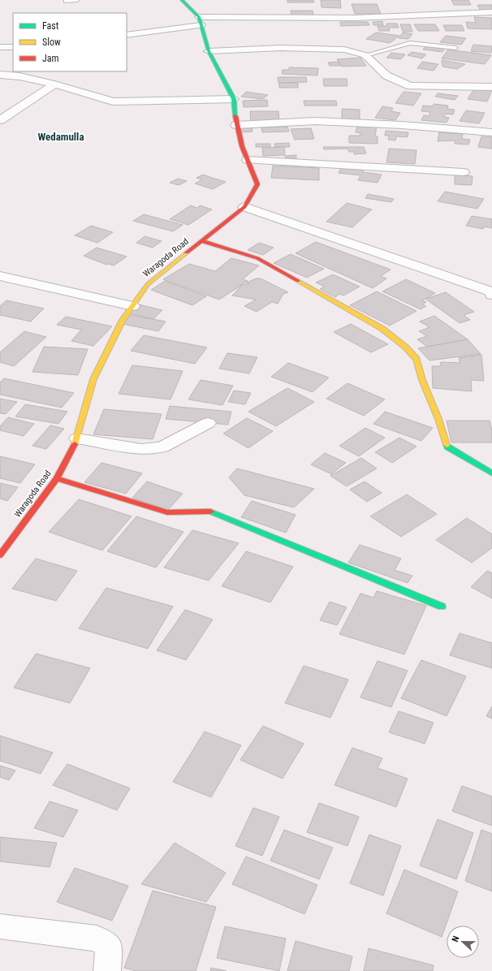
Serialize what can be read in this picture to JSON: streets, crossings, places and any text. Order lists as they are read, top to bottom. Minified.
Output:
{"streets":{"main road":["Waragoda Road"]},"districts":["Wedamulla"],"legend":["Fast","Slow","Jam"],"north":"left"}
